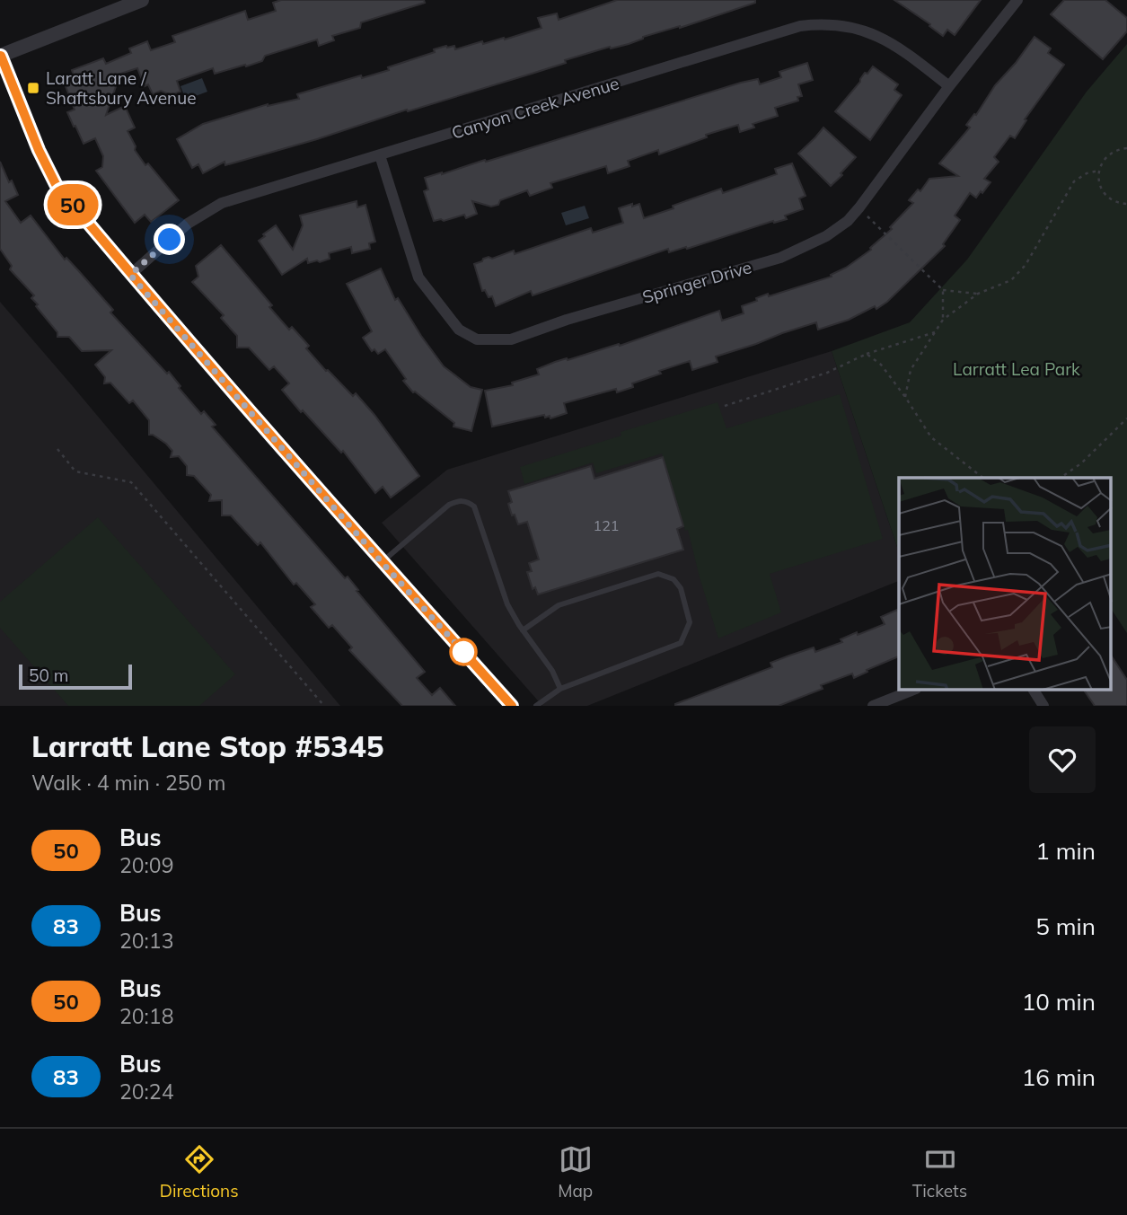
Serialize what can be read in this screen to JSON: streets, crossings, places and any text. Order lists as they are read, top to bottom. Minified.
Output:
{"streets":{"street":["Canyon Creek Avenue","Springer Drive"]},"crossings":[["Canyon Creek Avenue","Springer Drive"]],"parks":["Larratt Lea Park"],"places":{"transit":["Laratt Lane / Shaftsbury Avenue"]},"lines":["bus line 50"],"house_numbers":["121"],"scale_bar":"50 m","page":{"on_map":"50","scale":"50 m","heading":["Larratt Lane Stop #5345","Walk · 4 min · 250 m"],"list":[{"mark":"50","name":"Bus","note":"20:09","value":"1 min"},{"mark":"83","name":"Bus","note":"20:13","value":"5 min"},{"mark":"50","name":"Bus","note":"20:18","value":"10 min"},{"mark":"83","name":"Bus","note":"20:24","value":"16 min"}],"tabs":["Directions","Map","Tickets"]}}
